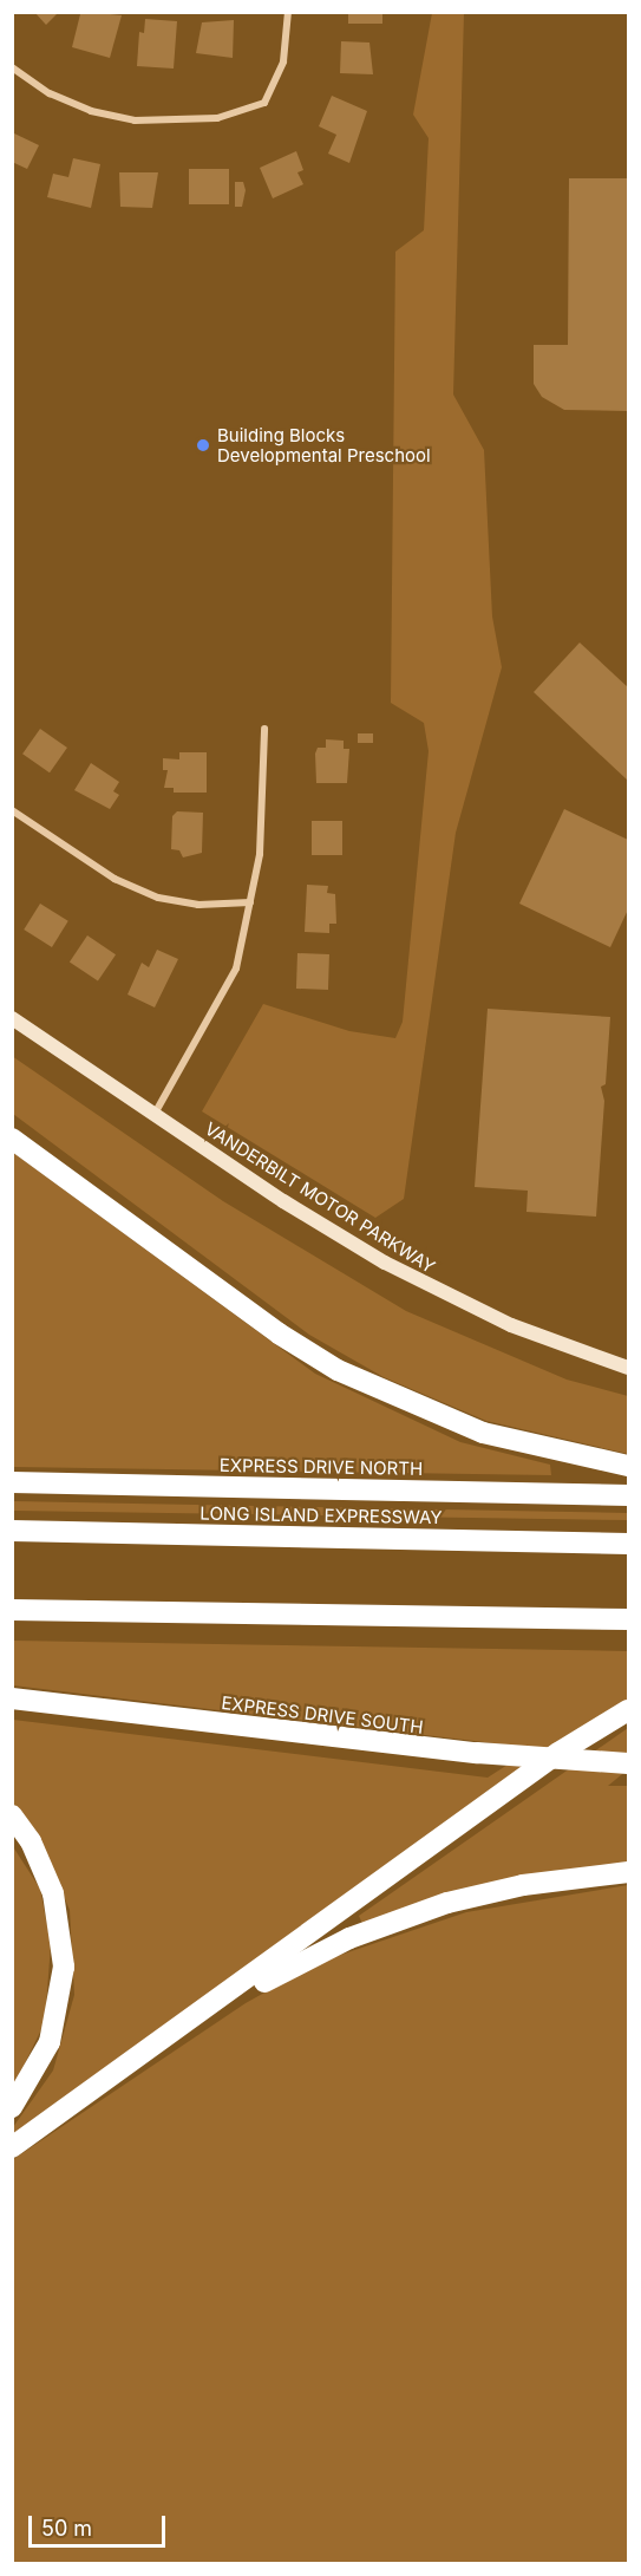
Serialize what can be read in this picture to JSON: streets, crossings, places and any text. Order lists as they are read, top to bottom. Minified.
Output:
{"streets":{"highway":["EXPRESS DRIVE NORTH","LONG ISLAND EXPRESSWAY","EXPRESS DRIVE SOUTH"],"main road":["VANDERBILT MOTOR PARKWAY"]},"places":["Building Blocks Developmental Preschool"],"scale_bar":"50 m"}
